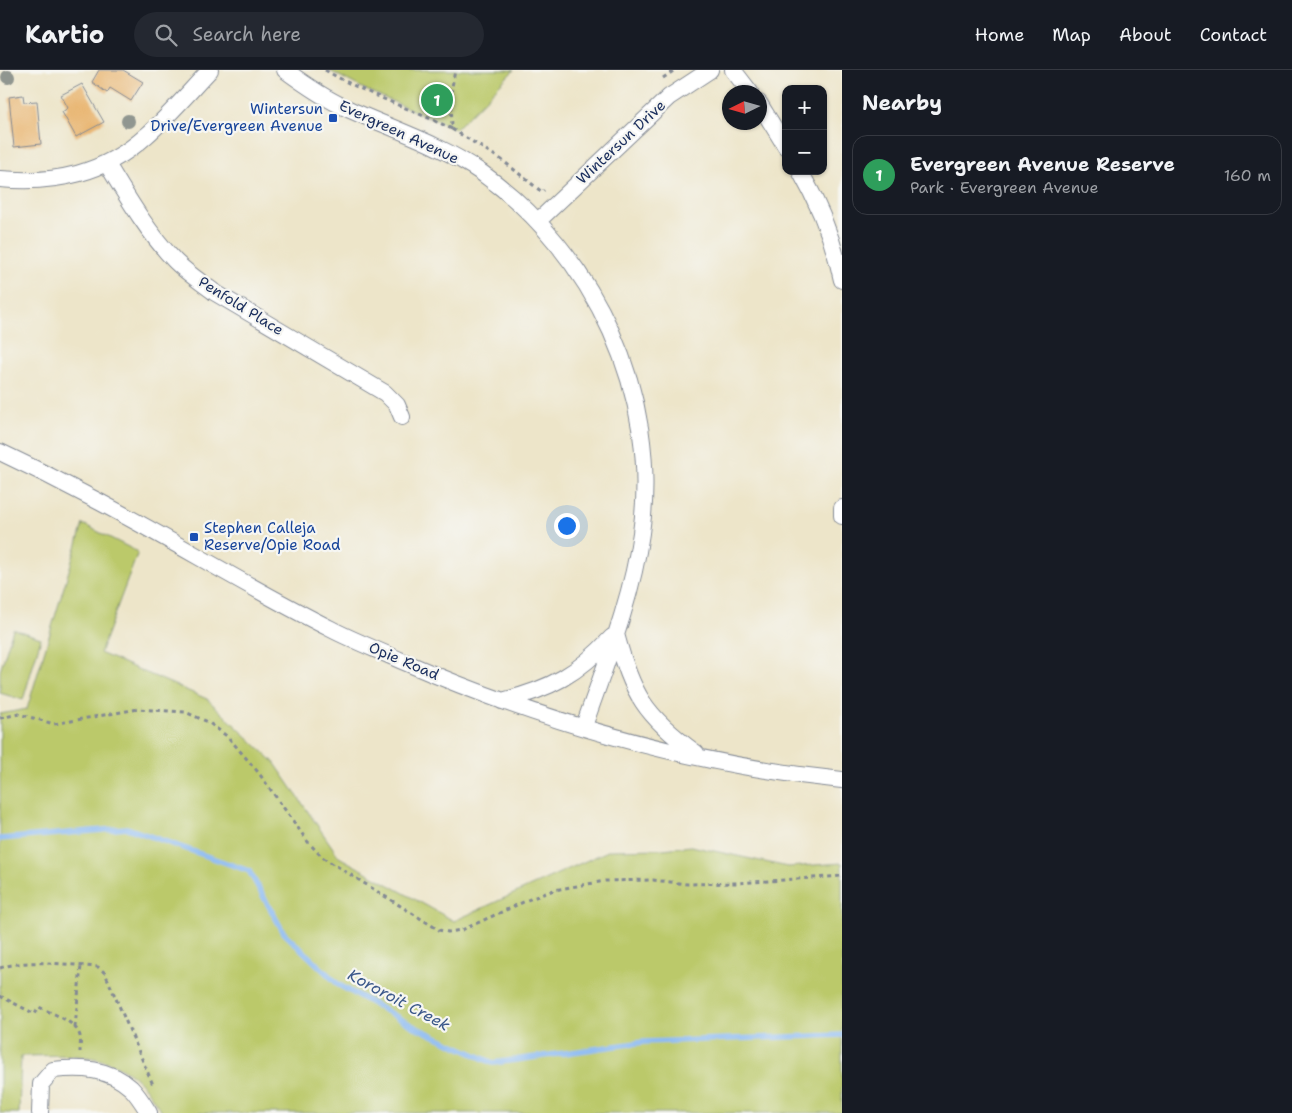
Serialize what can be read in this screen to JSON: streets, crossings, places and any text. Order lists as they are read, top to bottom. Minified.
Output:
{"streets":{"street":["Evergreen Avenue","Wintersun Drive","Penfold Place","Opie Road"]},"crossings":[["Evergreen Avenue","Wintersun Drive"],["Evergreen Avenue","Opie Road"]],"water":["Kororoit Creek"],"places":{"transit":["Wintersun Drive/Evergreen Avenue","Stephen Calleja Reserve/Opie Road"]},"north":"left","page":{"header":"Kartio","search":"Search here","nav":["Home","Map","About","Contact"],"heading":"Nearby","pins":"1","map_buttons":["+","−"],"list":[{"mark":"1","name":"Evergreen Avenue Reserve","note":"Park · Evergreen Avenue","value":"160 m"}]}}
